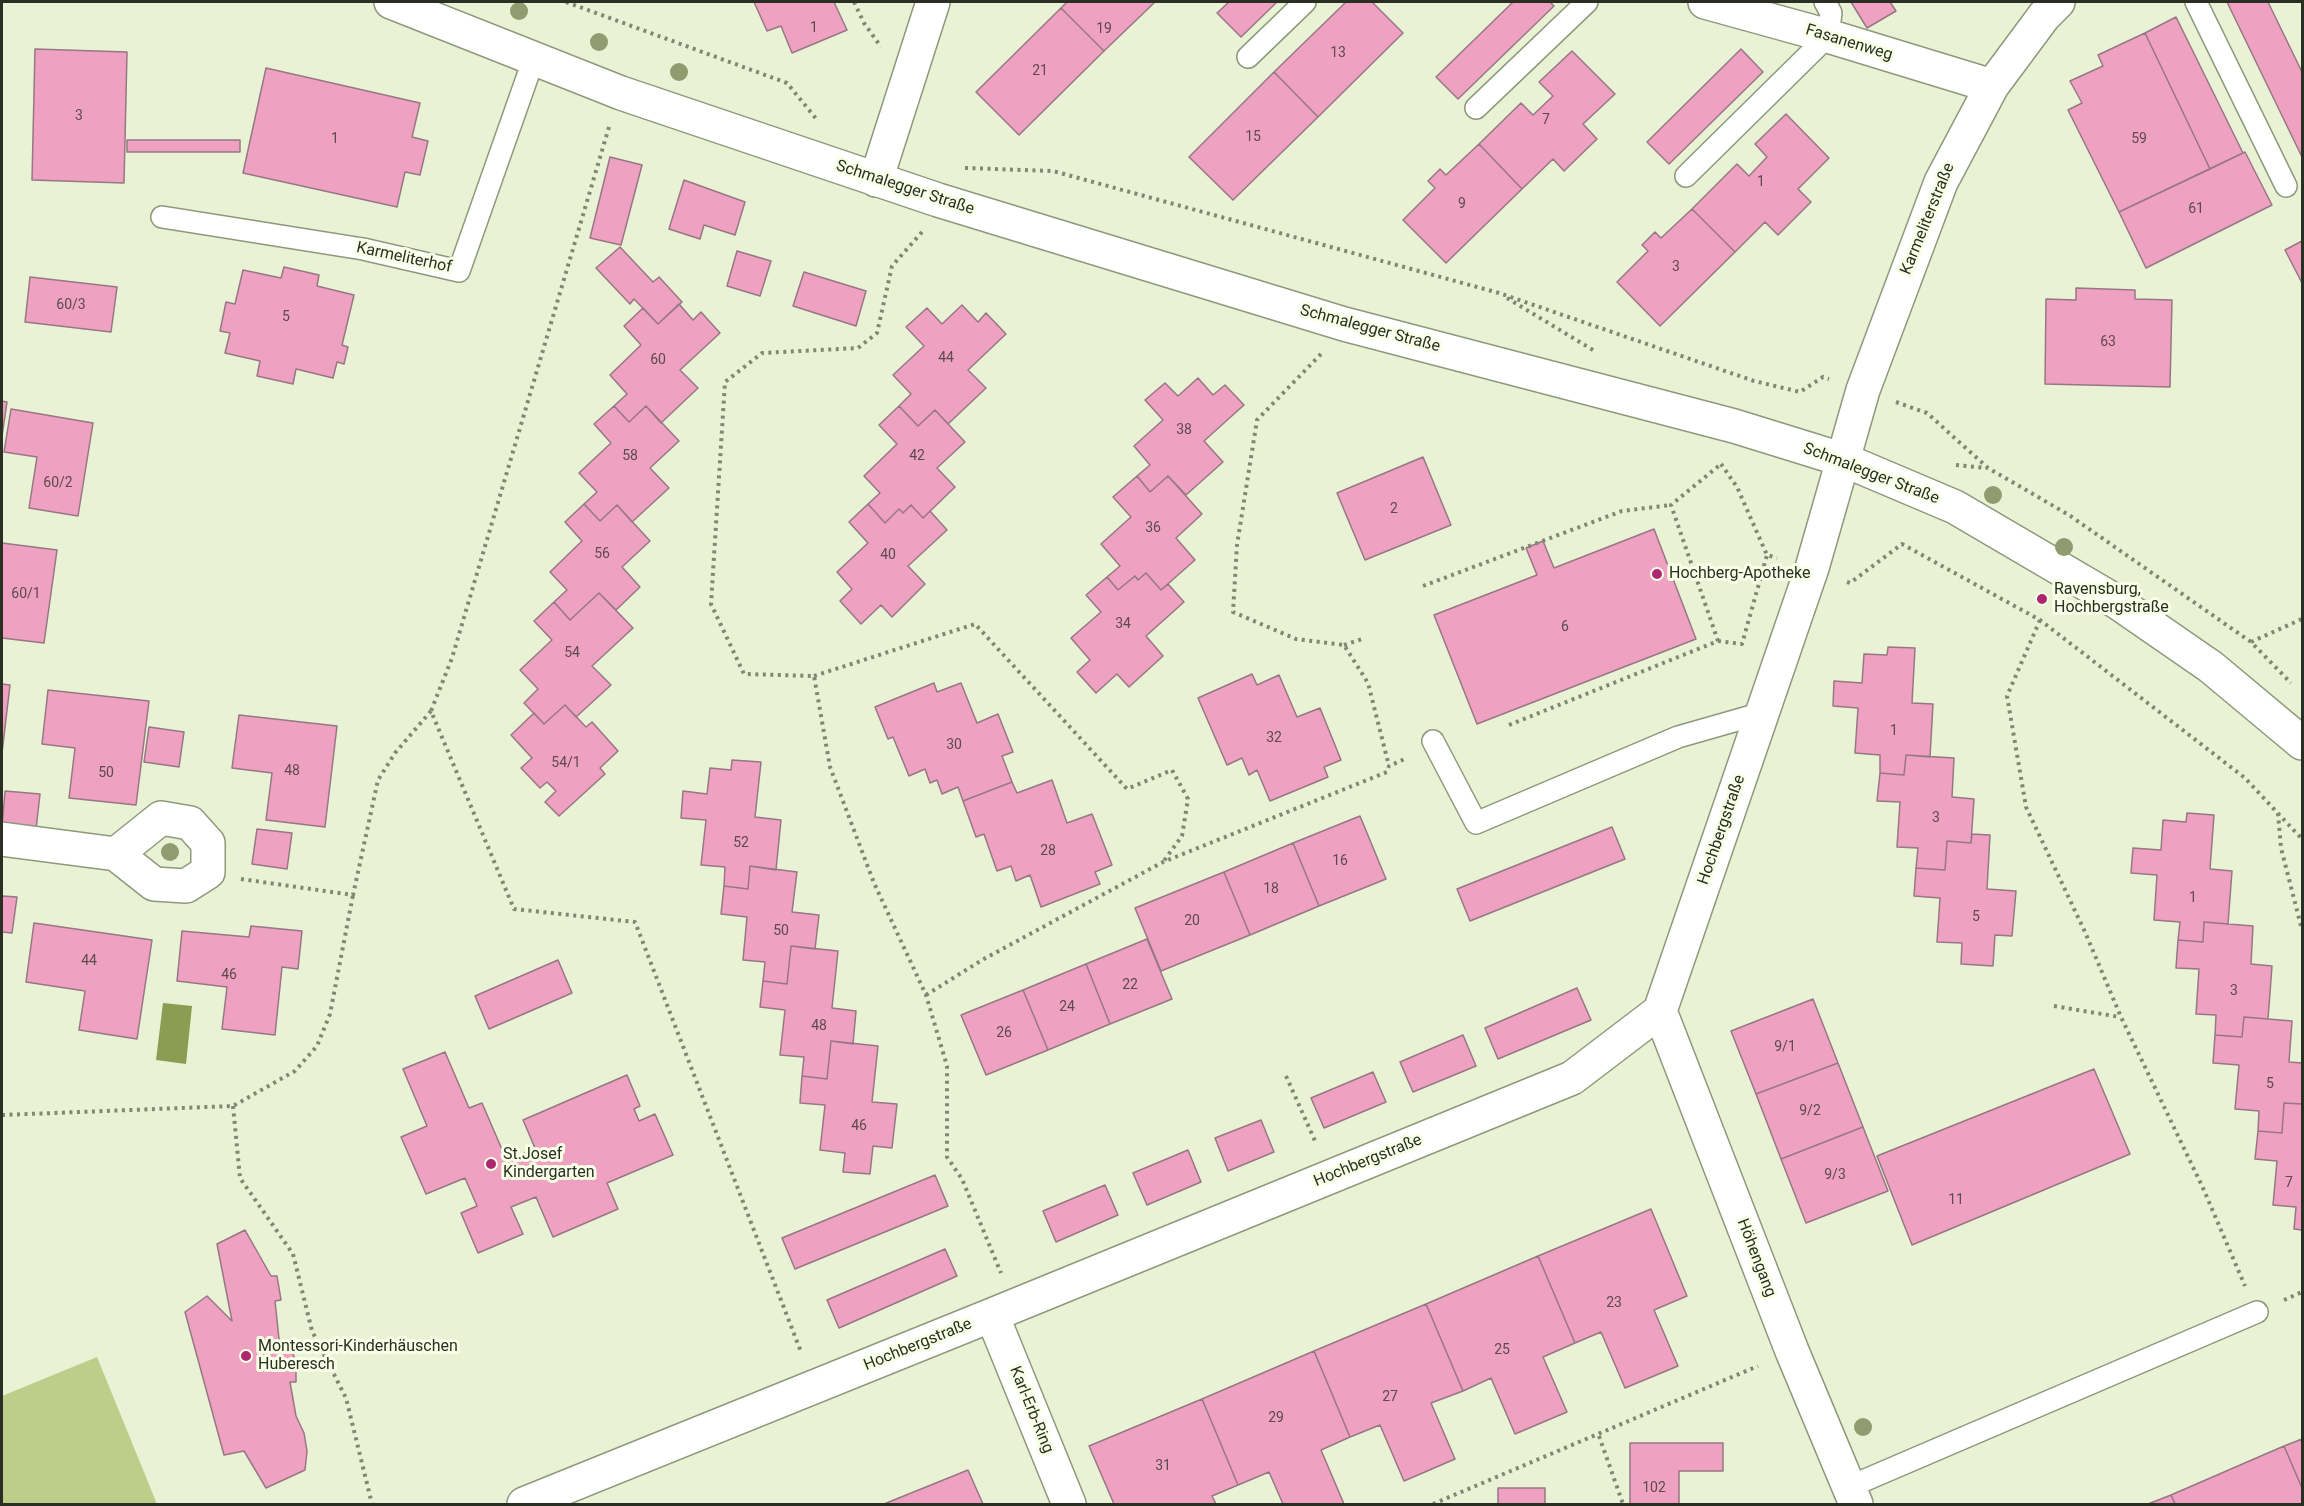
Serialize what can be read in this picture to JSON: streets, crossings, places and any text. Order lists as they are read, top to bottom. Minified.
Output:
{"streets":{"street":["Fasanenweg","Schmalegger Straße","Karmeliterstraße","Hochbergstraße","Höhengang","Karl-Erb-Ring"],"lane":["Karmeliterhof"]},"crossings":[["Fasanenweg","Karmeliterstraße"],["Schmalegger Straße","Karmeliterstraße"],["Schmalegger Straße","Karmeliterhof"],["Schmalegger Straße","Hochbergstraße"],["Karmeliterstraße","Hochbergstraße"],["Hochbergstraße","Höhengang"],["Hochbergstraße","Karl-Erb-Ring"]],"places":["Hochberg-Apotheke","Ravensburg, Hochbergstraße","St.Josef Kindergarten","Montessori-Kinderhäuschen Huberesch"],"house_numbers":["1","19","13","21","3","7","15","1","59","1","9","61","3","60/3","5","63","44","60","38","58","42","60/2","2","36","56","40","60/1","34","6","54","1","32","30","54/1","48","50","3","52","28","16","18","1","5","20","50","44","46","22","3","24","48","26","9/1","5","9/2","46","9/3","7","11","23","25","27","29","31","102"]}
